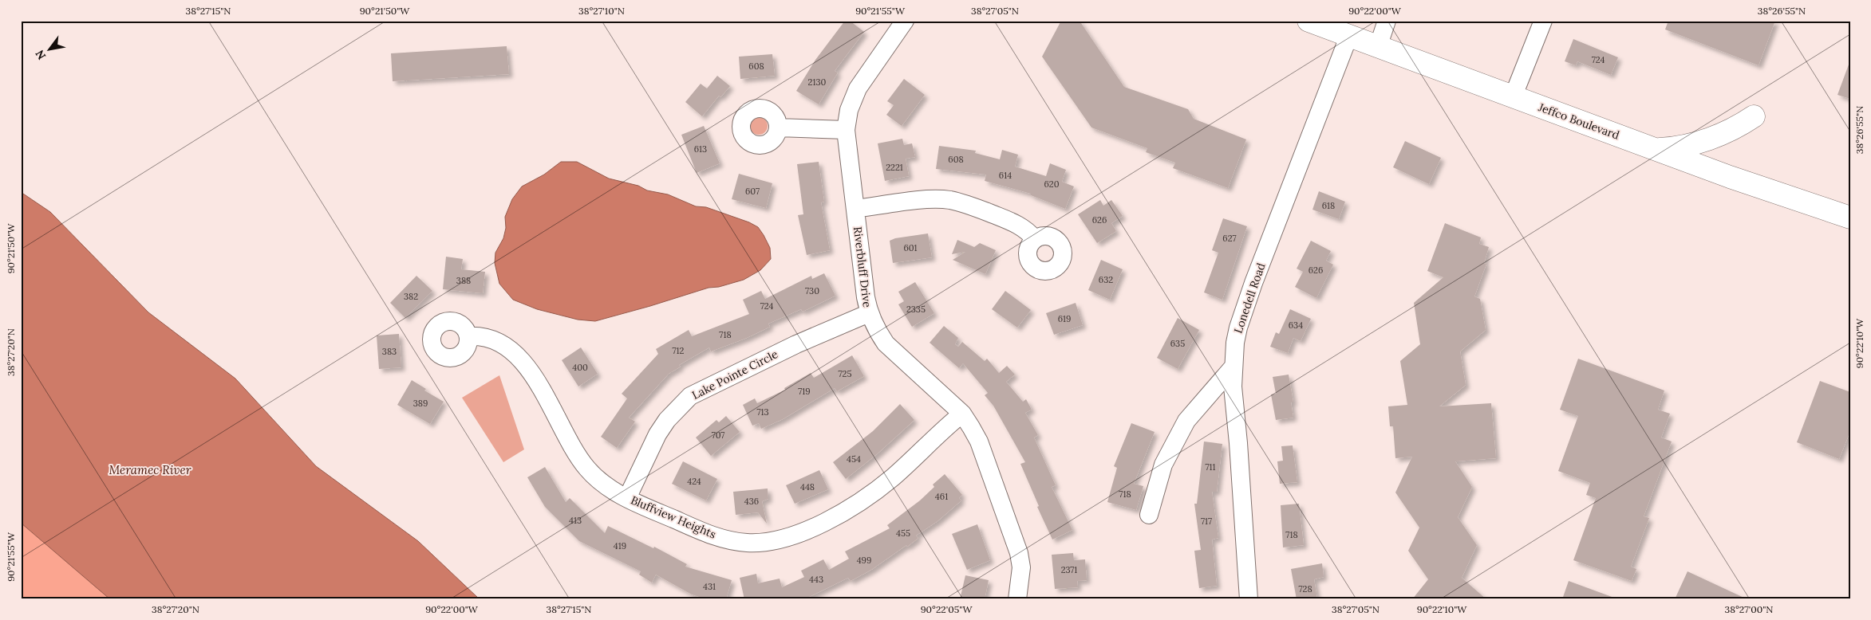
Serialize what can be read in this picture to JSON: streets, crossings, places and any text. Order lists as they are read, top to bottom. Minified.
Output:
{"streets":{"main road":["Jeffco Boulevard"],"street":["Riverbluff Drive","Lonedell Road","Lake Pointe Circle","Bluffview Heights"]},"crossings":[["Jeffco Boulevard","Lonedell Road"],["Riverbluff Drive","Lake Pointe Circle"],["Riverbluff Drive","Bluffview Heights"],["Lake Pointe Circle","Bluffview Heights"]],"water":["Meramec River"],"house_numbers":["724","608","2130","613","608","2221","614","620","607","618","626","627","601","626","632","388","730","382","724","2335","619","634","718","635","712","383","400","725","719","389","713","707","454","711","424","448","718","461","436","413","717","455","718","419","499","2371","443","431","728"],"north":"bottom left","coordinates":["38°27'15\"N","90°21'50\"W","38°27'10\"N","90°21'55\"W","38°27'05\"N","90°22'00\"W","38°26'55\"N","90°22'10\"W","38°27'20\"N","90°22'05\"W","38°27'00\"N"]}
